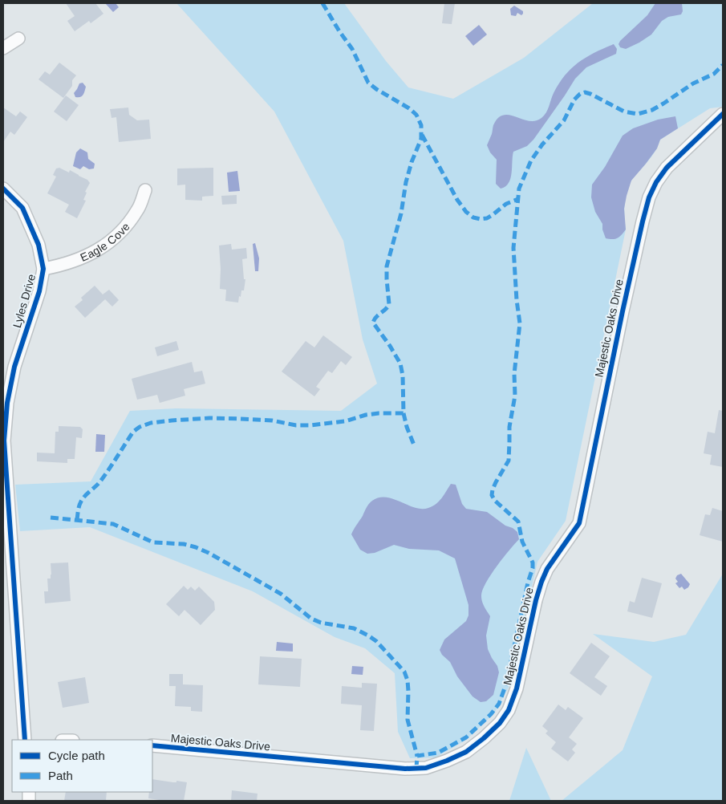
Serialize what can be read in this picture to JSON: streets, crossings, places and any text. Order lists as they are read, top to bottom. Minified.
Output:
{"streets":{"street":["Eagle Cove","Lyles Drive","Majestic Oaks Drive"]},"crossings":[["Eagle Cove","Lyles Drive"]],"legend":["Cycle path","Path"]}
